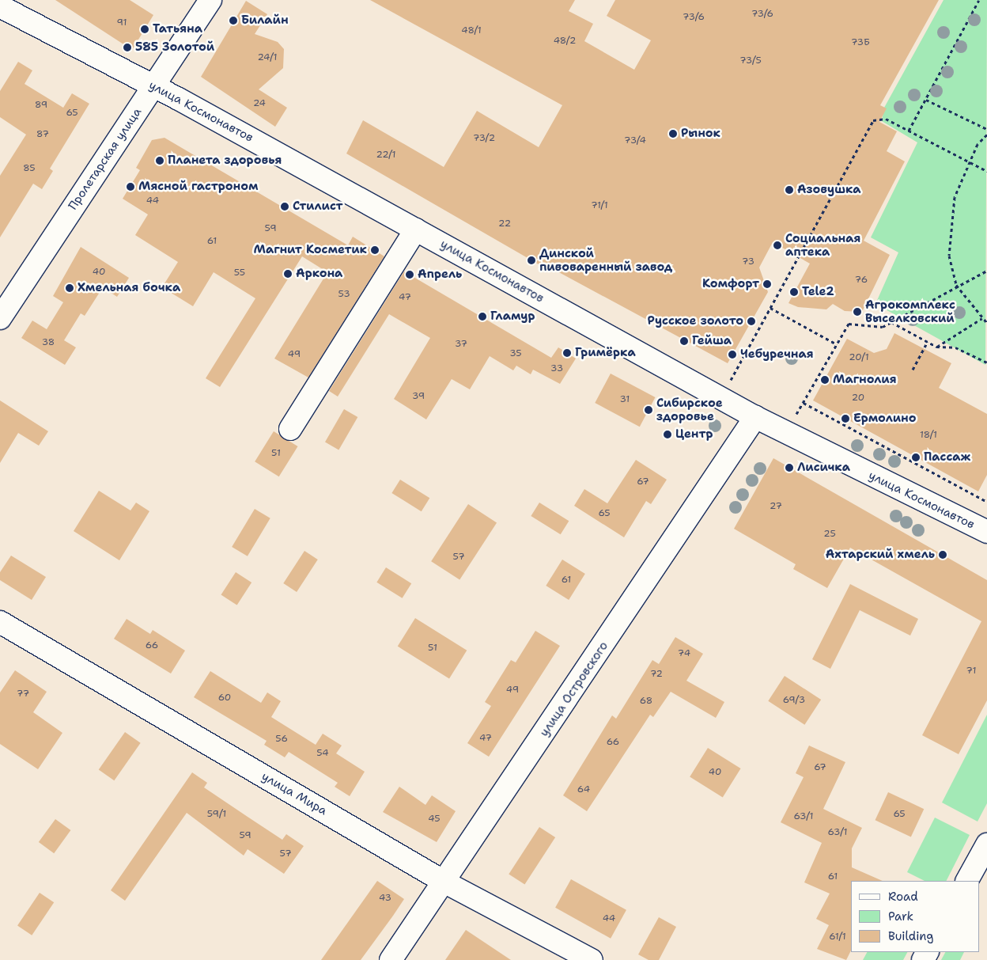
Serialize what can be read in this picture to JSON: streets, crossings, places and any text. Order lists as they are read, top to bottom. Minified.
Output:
{"streets":{"street":["улица Космонавтов","Пролетарская улица","улица Островского","улица Мира"]},"crossings":[["улица Космонавтов","Пролетарская улица"],["улица Космонавтов","улица Островского"],["улица Островского","улица Мира"]],"places":["Билайн","Татьяна","585 Золотой","Рынок","Планета здоровья","Мясной гастроном","Азовушка","Стилист","Социальная аптека","Магнит Косметик","Динской пивоваренный завод","Аркона","Апрель","Комфорт","Хмельная бочка","Tele2","Агрокомплекс Выселковский","Гламур","Русское золото","Гейша","Гримёрка","Чебуречная","Магнолия","Сибирское здоровье","Ермолино","Центр","Пассаж","Лисичка","Ахтарский хмель"],"house_numbers":["73/6","73/6","91","48/1","48/2","73Б","24/1","73/5","24","89","65","87","73/2","73/4","22/1","85","44","71/1","22","59","61","73","40","55","76","53","47","38","37","35","49","20/1","33","39","20","31","18/1","51","67","27","65","25","57","61","66","51","74","71","72","49","77","60","69/3","68","47","56","66","54","67","40","64","59/1","65","63/1","45","63/1","59","57","61","43","44","61/1"],"legend":["Road","Park","Building"]}
